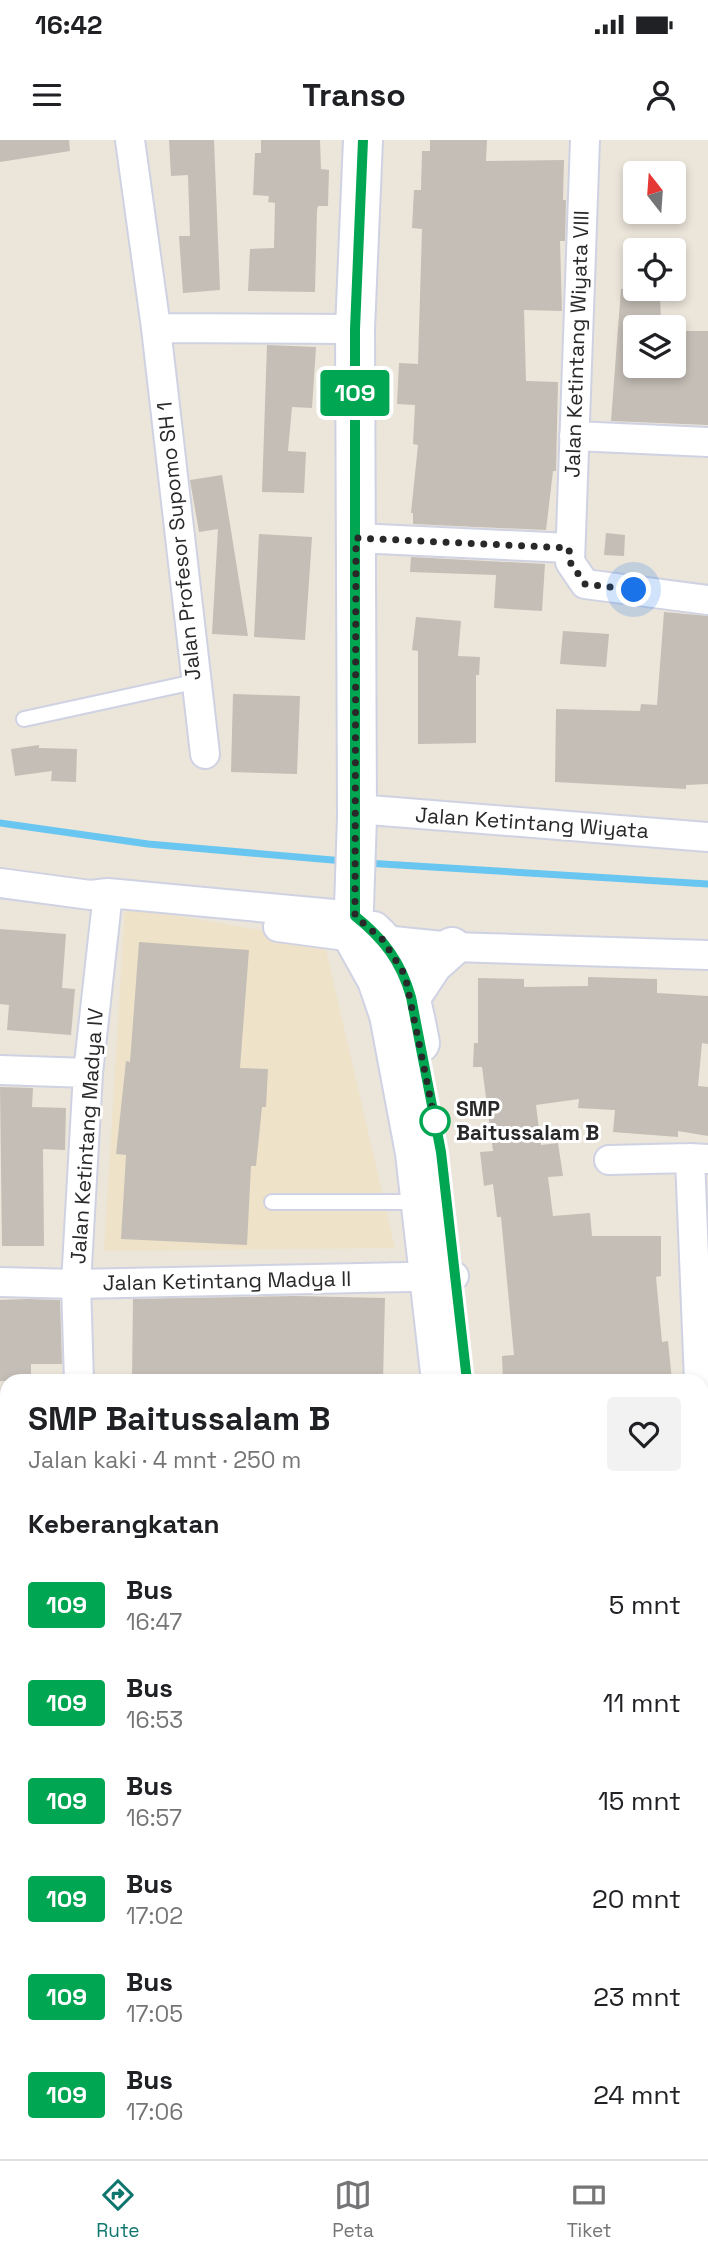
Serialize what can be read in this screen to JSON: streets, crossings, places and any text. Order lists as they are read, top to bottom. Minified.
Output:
{"streets":{"street":["Jalan Ketintang Wiyata VIII","Jalan Profesor Supomo SH 1","Jalan Ketintang Wiyata","Jalan Ketintang Madya IV","Jalan Ketintang Madya II"]},"crossings":[["Jalan Ketintang Madya IV","Jalan Ketintang Madya II"]],"places":["SMP Baitussalam B"],"lines":["bus line 109"],"north":"top","page":{"status":"16:42","header":"Transo","on_map":"109","heading":[["SMP Baitussalam B","Jalan kaki · 4 mnt · 250 m"],"Keberangkatan"],"list":[{"mark":"109","name":"Bus","note":"16:47","value":"5 mnt"},{"mark":"109","name":"Bus","note":"16:53","value":"11 mnt"},{"mark":"109","name":"Bus","note":"16:57","value":"15 mnt"},{"mark":"109","name":"Bus","note":"17:02","value":"20 mnt"},{"mark":"109","name":"Bus","note":"17:05","value":"23 mnt"},{"mark":"109","name":"Bus","note":"17:06","value":"24 mnt"}],"tabs":["Rute","Peta","Tiket"]}}
